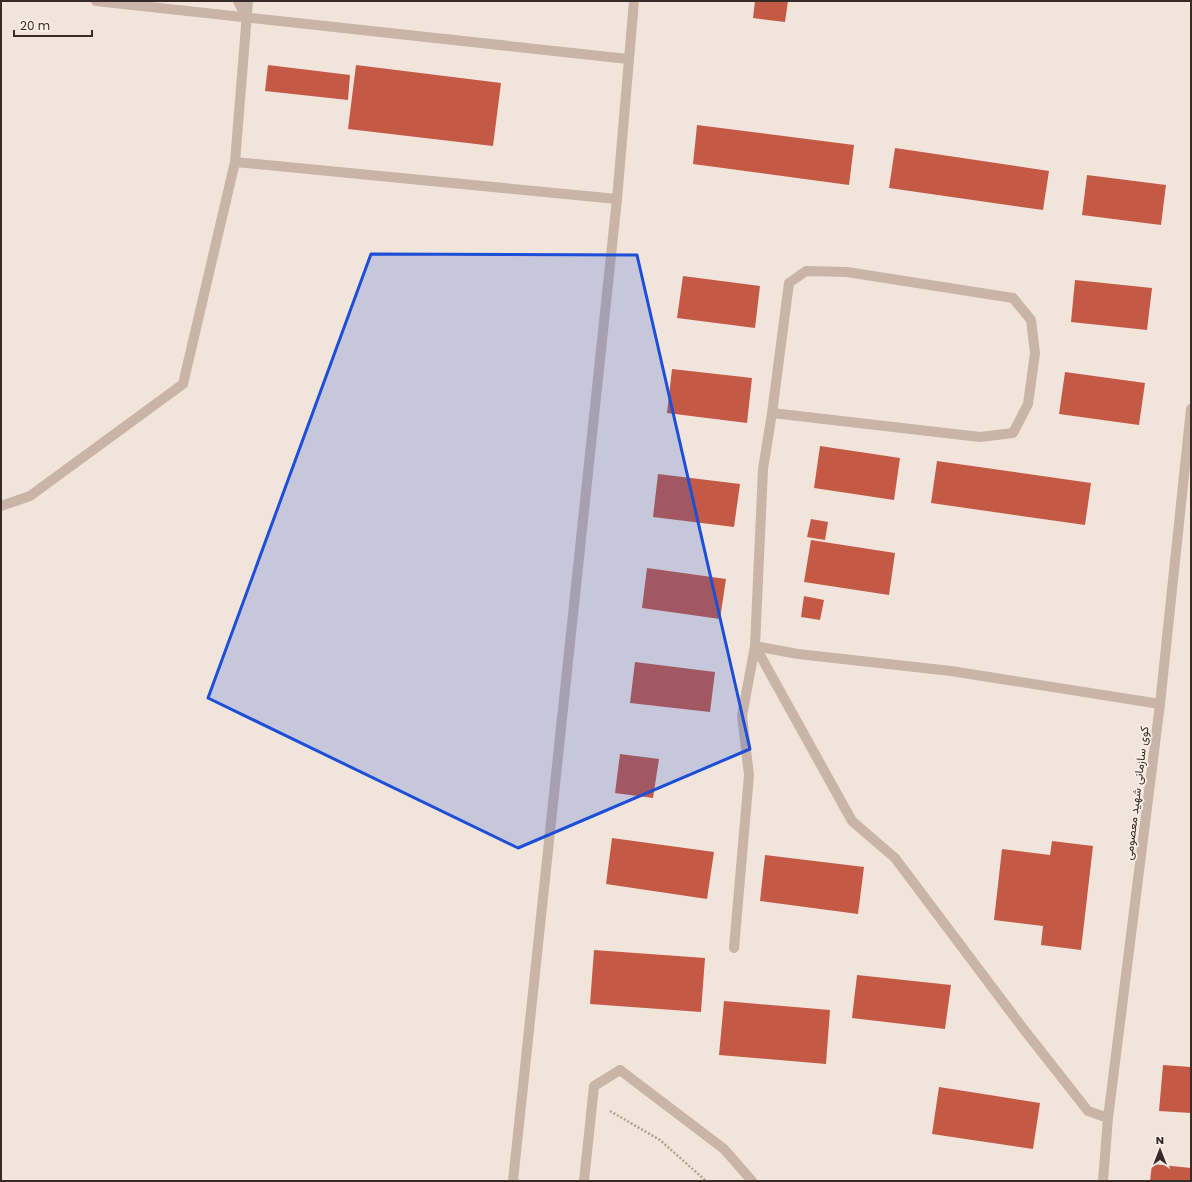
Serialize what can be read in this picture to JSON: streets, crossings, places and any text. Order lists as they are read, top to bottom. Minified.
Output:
{"streets":{"street":["کوی سازمانی شهید معصومی"]},"scale_bar":"20 m","north":"top"}
